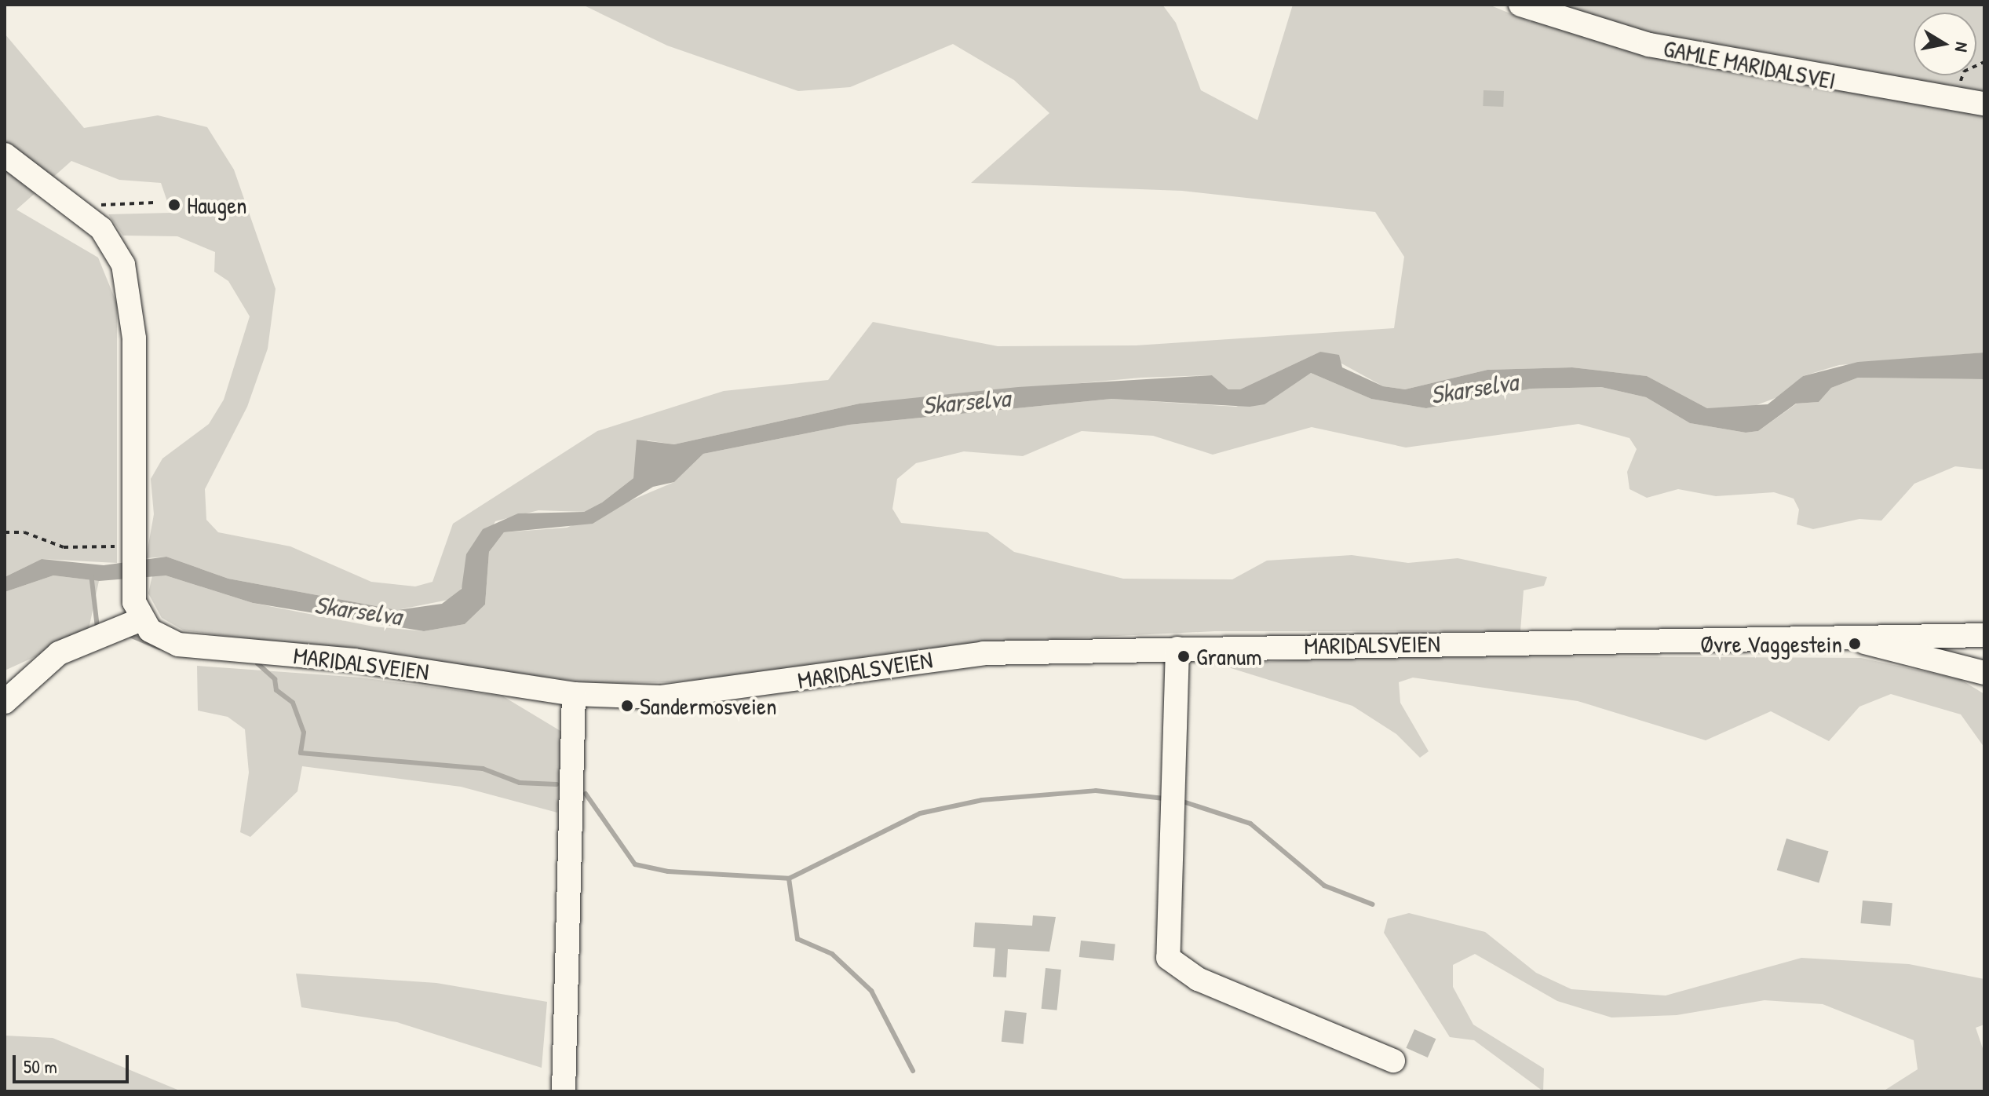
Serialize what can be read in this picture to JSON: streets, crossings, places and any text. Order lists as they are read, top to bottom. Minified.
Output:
{"streets":{"street":["GAMLE MARIDALSVEI","MARIDALSVEIEN"]},"water":["Skarselva"],"places":["Haugen","Øvre Vaggestein","Granum","Sandermosveien"],"scale_bar":"50 m","north":"right"}
